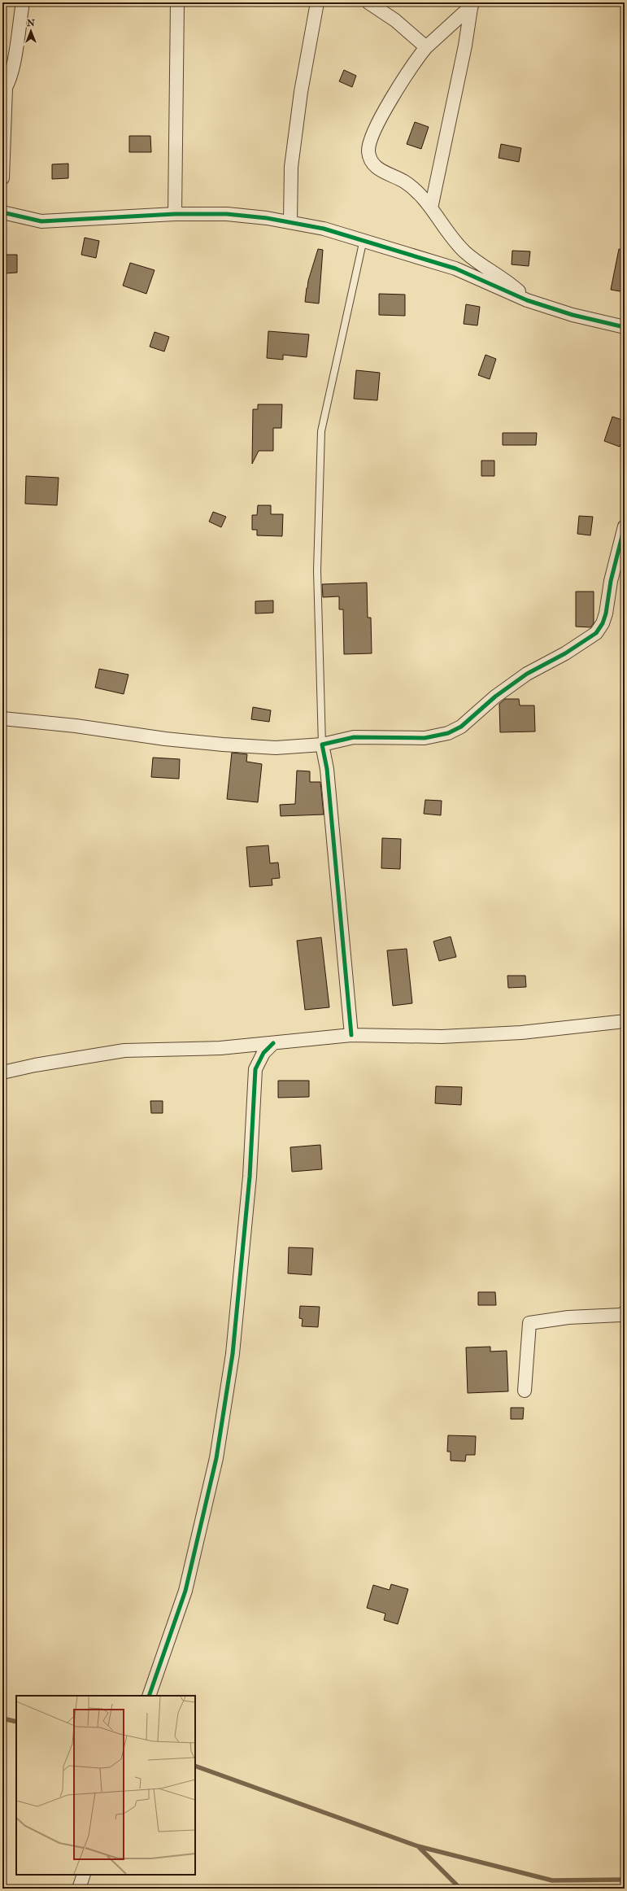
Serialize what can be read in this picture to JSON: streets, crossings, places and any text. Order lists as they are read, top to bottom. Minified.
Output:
{"north":"top"}
